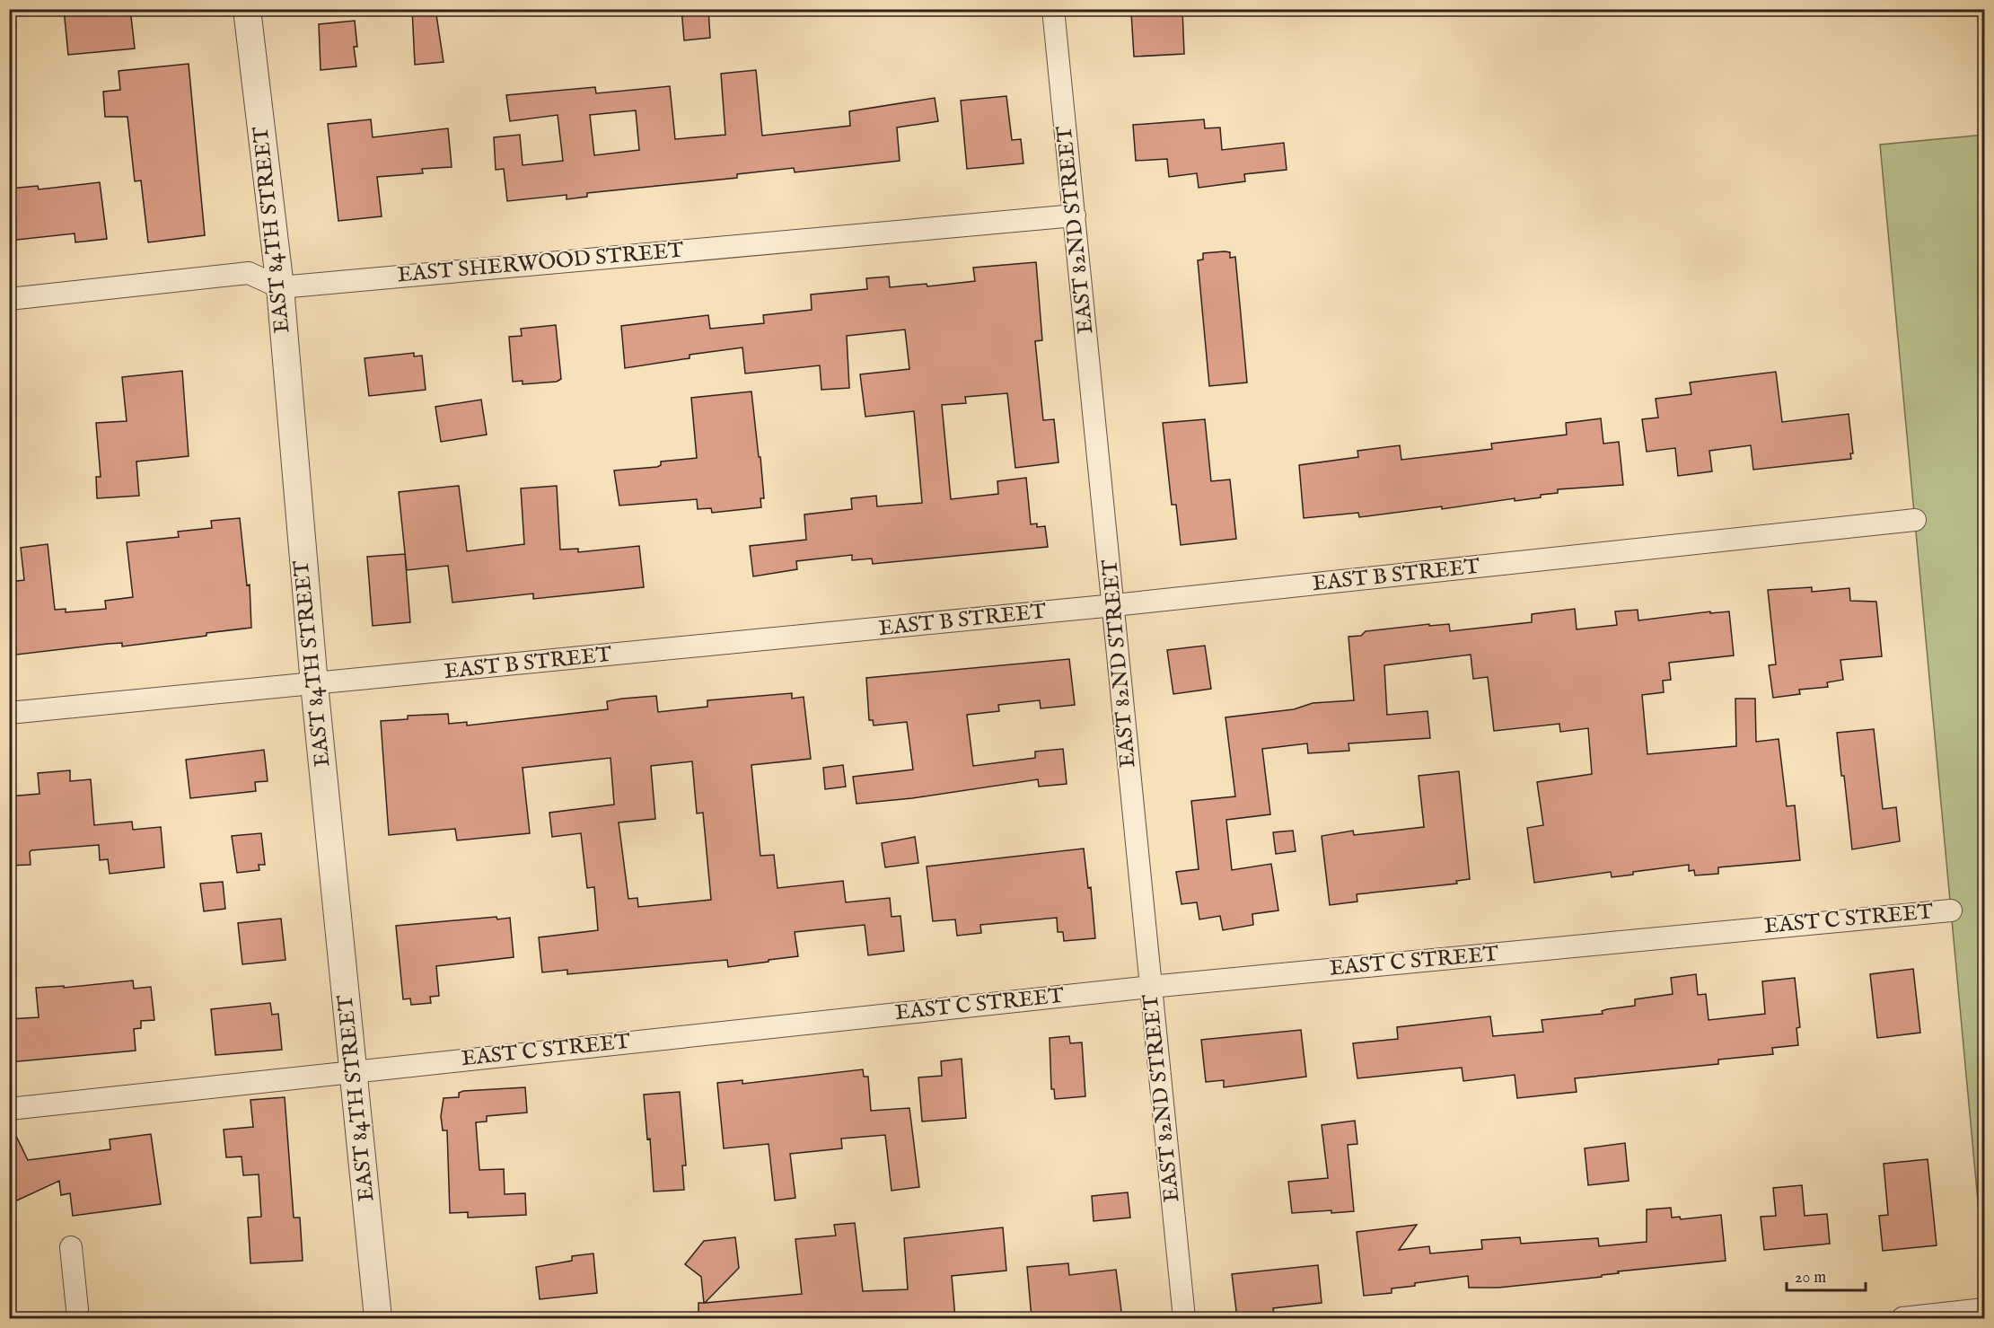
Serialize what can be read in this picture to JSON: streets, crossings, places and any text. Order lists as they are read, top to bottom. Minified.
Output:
{"streets":{"street":["EAST 84TH STREET","EAST 82ND STREET","EAST SHERWOOD STREET","EAST B STREET","EAST C STREET"]},"crossings":[["EAST 84TH STREET","EAST SHERWOOD STREET"],["EAST 84TH STREET","EAST B STREET"],["EAST 84TH STREET","EAST C STREET"],["EAST 82ND STREET","EAST SHERWOOD STREET"],["EAST 82ND STREET","EAST B STREET"],["EAST 82ND STREET","EAST C STREET"]],"scale_bar":"20 m"}
